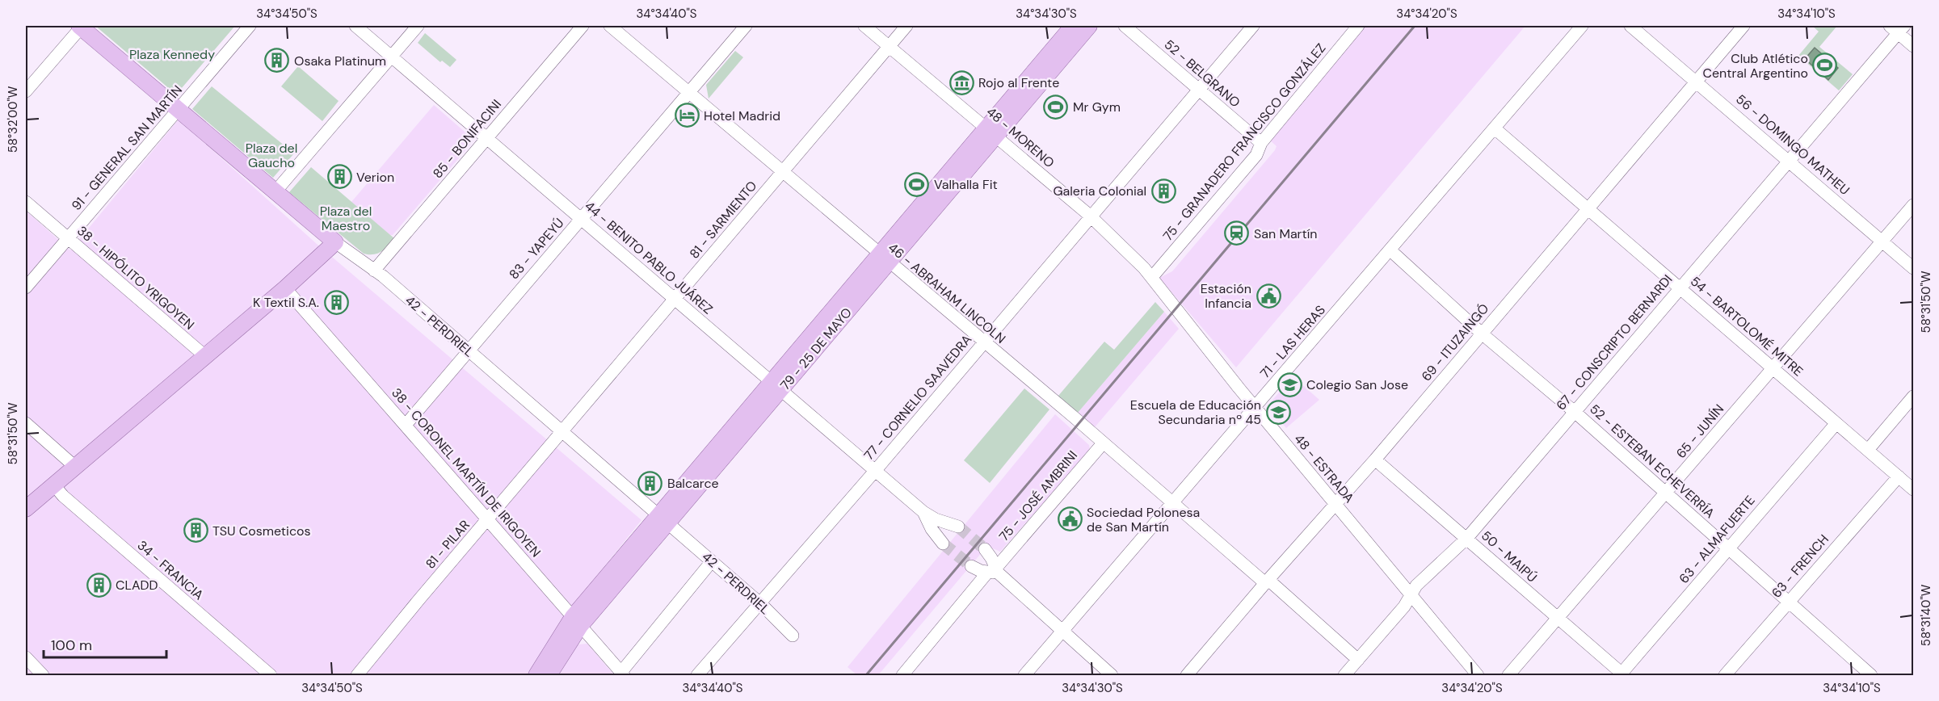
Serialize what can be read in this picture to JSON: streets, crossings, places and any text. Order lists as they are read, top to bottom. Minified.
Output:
{"streets":{"main road":["42 - PERDRIEL","79 - 25 DE MAYO"],"street":["52 - BELGRANO","48 - MORENO","85 - BONIFACINI","75 - GRANADERO FRANCISCO GONZÁLEZ","56 - DOMINGO MATHEU","91 - GENERAL SAN MARTÍN","81 - SARMIENTO","83 - YAPEYÚ","44 - BENITO PABLO JUÁREZ","38 - HIPÓLITO YRIGOYEN","46 - ABRAHAM LINCOLN","54 - BARTOLOMÉ MITRE","71 - LAS HERAS","69 - ITUZAINGÓ","67 - CONSCRIPTO BERNARDI","77 - CORNELIO SAAVEDRA","65 - JUNÍN","52 - ESTEBAN ECHEVERRÍA","48 - ESTRADA","38 - CORONEL MARTÍN DE IRIGOYEN","75 - JOSÉ AMBRINI","63 - ALMAFUERTE","81 - PILAR","50 - MAIPÚ","63 - FRENCH","34 - FRANCIA"]},"crossings":[["52 - BELGRANO","75 - GRANADERO FRANCISCO GONZÁLEZ"],["52 - BELGRANO","77 - CORNELIO SAAVEDRA"],["48 - MORENO","75 - GRANADERO FRANCISCO GONZÁLEZ"],["48 - MORENO","81 - SARMIENTO"],["48 - MORENO","79 - 25 DE MAYO"],["48 - MORENO","77 - CORNELIO SAAVEDRA"],["48 - MORENO","48 - ESTRADA"],["85 - BONIFACINI","44 - BENITO PABLO JUÁREZ"],["85 - BONIFACINI","42 - PERDRIEL"],["75 - GRANADERO FRANCISCO GONZÁLEZ","48 - ESTRADA"],["56 - DOMINGO MATHEU","69 - ITUZAINGÓ"],["56 - DOMINGO MATHEU","67 - CONSCRIPTO BERNARDI"],["56 - DOMINGO MATHEU","65 - JUNÍN"],["91 - GENERAL SAN MARTÍN","38 - HIPÓLITO YRIGOYEN"],["91 - GENERAL SAN MARTÍN","42 - PERDRIEL"],["81 - SARMIENTO","44 - BENITO PABLO JUÁREZ"],["81 - SARMIENTO","46 - ABRAHAM LINCOLN"],["81 - SARMIENTO","42 - PERDRIEL"],["81 - SARMIENTO","81 - PILAR"],["83 - YAPEYÚ","44 - BENITO PABLO JUÁREZ"],["83 - YAPEYÚ","46 - ABRAHAM LINCOLN"],["83 - YAPEYÚ","42 - PERDRIEL"],["83 - YAPEYÚ","38 - CORONEL MARTÍN DE IRIGOYEN"],["44 - BENITO PABLO JUÁREZ","79 - 25 DE MAYO"],["44 - BENITO PABLO JUÁREZ","77 - CORNELIO SAAVEDRA"],["46 - ABRAHAM LINCOLN","71 - LAS HERAS"],["46 - ABRAHAM LINCOLN","69 - ITUZAINGÓ"],["46 - ABRAHAM LINCOLN","67 - CONSCRIPTO BERNARDI"],["46 - ABRAHAM LINCOLN","79 - 25 DE MAYO"],["46 - ABRAHAM LINCOLN","77 - CORNELIO SAAVEDRA"],["46 - ABRAHAM LINCOLN","75 - JOSÉ AMBRINI"],["42 - PERDRIEL","79 - 25 DE MAYO"],["42 - PERDRIEL","77 - CORNELIO SAAVEDRA"],["42 - PERDRIEL","81 - PILAR"],["54 - BARTOLOMÉ MITRE","71 - LAS HERAS"],["54 - BARTOLOMÉ MITRE","69 - ITUZAINGÓ"],["54 - BARTOLOMÉ MITRE","67 - CONSCRIPTO BERNARDI"],["54 - BARTOLOMÉ MITRE","65 - JUNÍN"],["54 - BARTOLOMÉ MITRE","63 - ALMAFUERTE"],["54 - BARTOLOMÉ MITRE","63 - FRENCH"],["71 - LAS HERAS","52 - ESTEBAN ECHEVERRÍA"],["71 - LAS HERAS","48 - ESTRADA"],["69 - ITUZAINGÓ","52 - ESTEBAN ECHEVERRÍA"],["69 - ITUZAINGÓ","48 - ESTRADA"],["69 - ITUZAINGÓ","50 - MAIPÚ"],["67 - CONSCRIPTO BERNARDI","52 - ESTEBAN ECHEVERRÍA"],["67 - CONSCRIPTO BERNARDI","48 - ESTRADA"],["67 - CONSCRIPTO BERNARDI","50 - MAIPÚ"],["79 - 25 DE MAYO","38 - CORONEL MARTÍN DE IRIGOYEN"],["65 - JUNÍN","52 - ESTEBAN ECHEVERRÍA"],["65 - JUNÍN","50 - MAIPÚ"],["52 - ESTEBAN ECHEVERRÍA","63 - ALMAFUERTE"],["52 - ESTEBAN ECHEVERRÍA","63 - FRENCH"],["38 - CORONEL MARTÍN DE IRIGOYEN","81 - PILAR"],["63 - ALMAFUERTE","50 - MAIPÚ"]],"parks":["Plaza Kennedy","Plaza del Gaucho","Plaza del Maestro"],"places":{"building":["Osaka Platinum","Verion","Galeria Colonial","K Textil S.A.","Balcarce","TSU Cosmeticos","CLADD"],"sports":["Club Atlético Central Argentino","Mr Gym","Valhalla Fit"],"museum":["Rojo al Frente"],"hotel":["Hotel Madrid"],"station":["San Martín"],"public building":["Estación Infancia","Sociedad Polonesa de San Martín"],"school or university":["Colegio San Jose","Escuela de Educación Secundaria nº 45"]},"scale_bar":"100 m","coordinates":["34°34'50\"S","34°34'40\"S","34°34'30\"S","34°34'20\"S","34°34'10\"S","58°32'00\"W","58°31'50\"W","58°31'40\"W"]}
